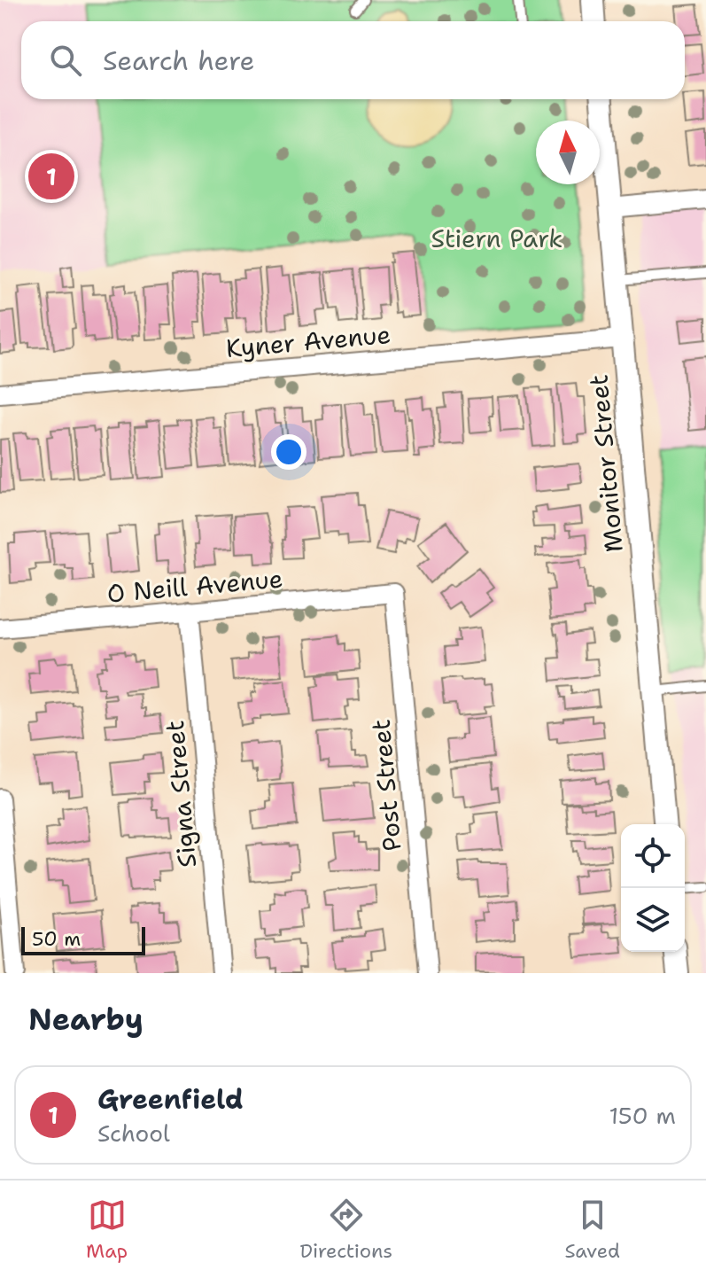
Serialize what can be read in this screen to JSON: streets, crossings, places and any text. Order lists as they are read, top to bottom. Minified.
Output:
{"streets":{"street":["Kyner Avenue","Monitor Street","O Neill Avenue","Post Street","Signa Street"]},"crossings":[["Kyner Avenue","Monitor Street"],["O Neill Avenue","Post Street"],["O Neill Avenue","Signa Street"]],"parks":["Stiern Park"],"scale_bar":"50 m","north":"top","page":{"search":"Search here","pins":"1","scale":"50 m","heading":"Nearby","list":[{"mark":"1","name":"Greenfield","note":"School","value":"150 m"}],"nav":["Map","Directions","Saved"]}}
